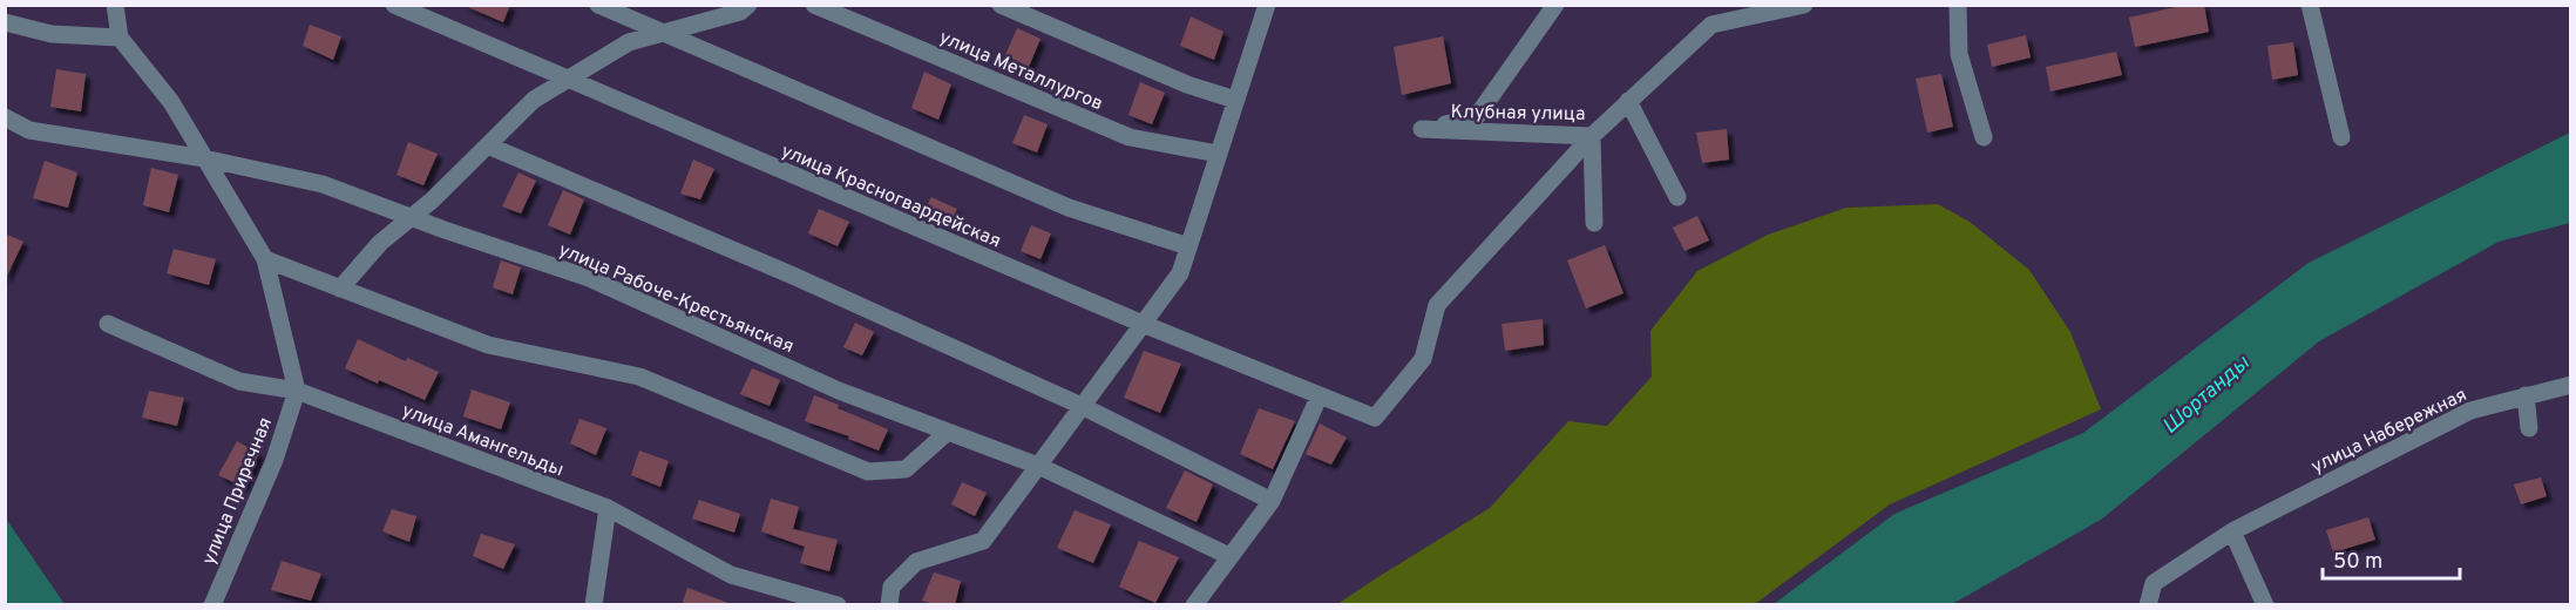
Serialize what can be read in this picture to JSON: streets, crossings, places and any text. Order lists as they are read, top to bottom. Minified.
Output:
{"streets":{"street":["улица Металлургов","Клубная улица","улица Красногвардейская","улица Рабоче-Крестьянская","улица Набережная","улица Амангельды","улица Приречная"]},"crossings":[["Клубная улица","улица Красногвардейская"],["улица Амангельды","улица Приречная"]],"water":["Шортанды"],"scale_bar":"50 m"}
